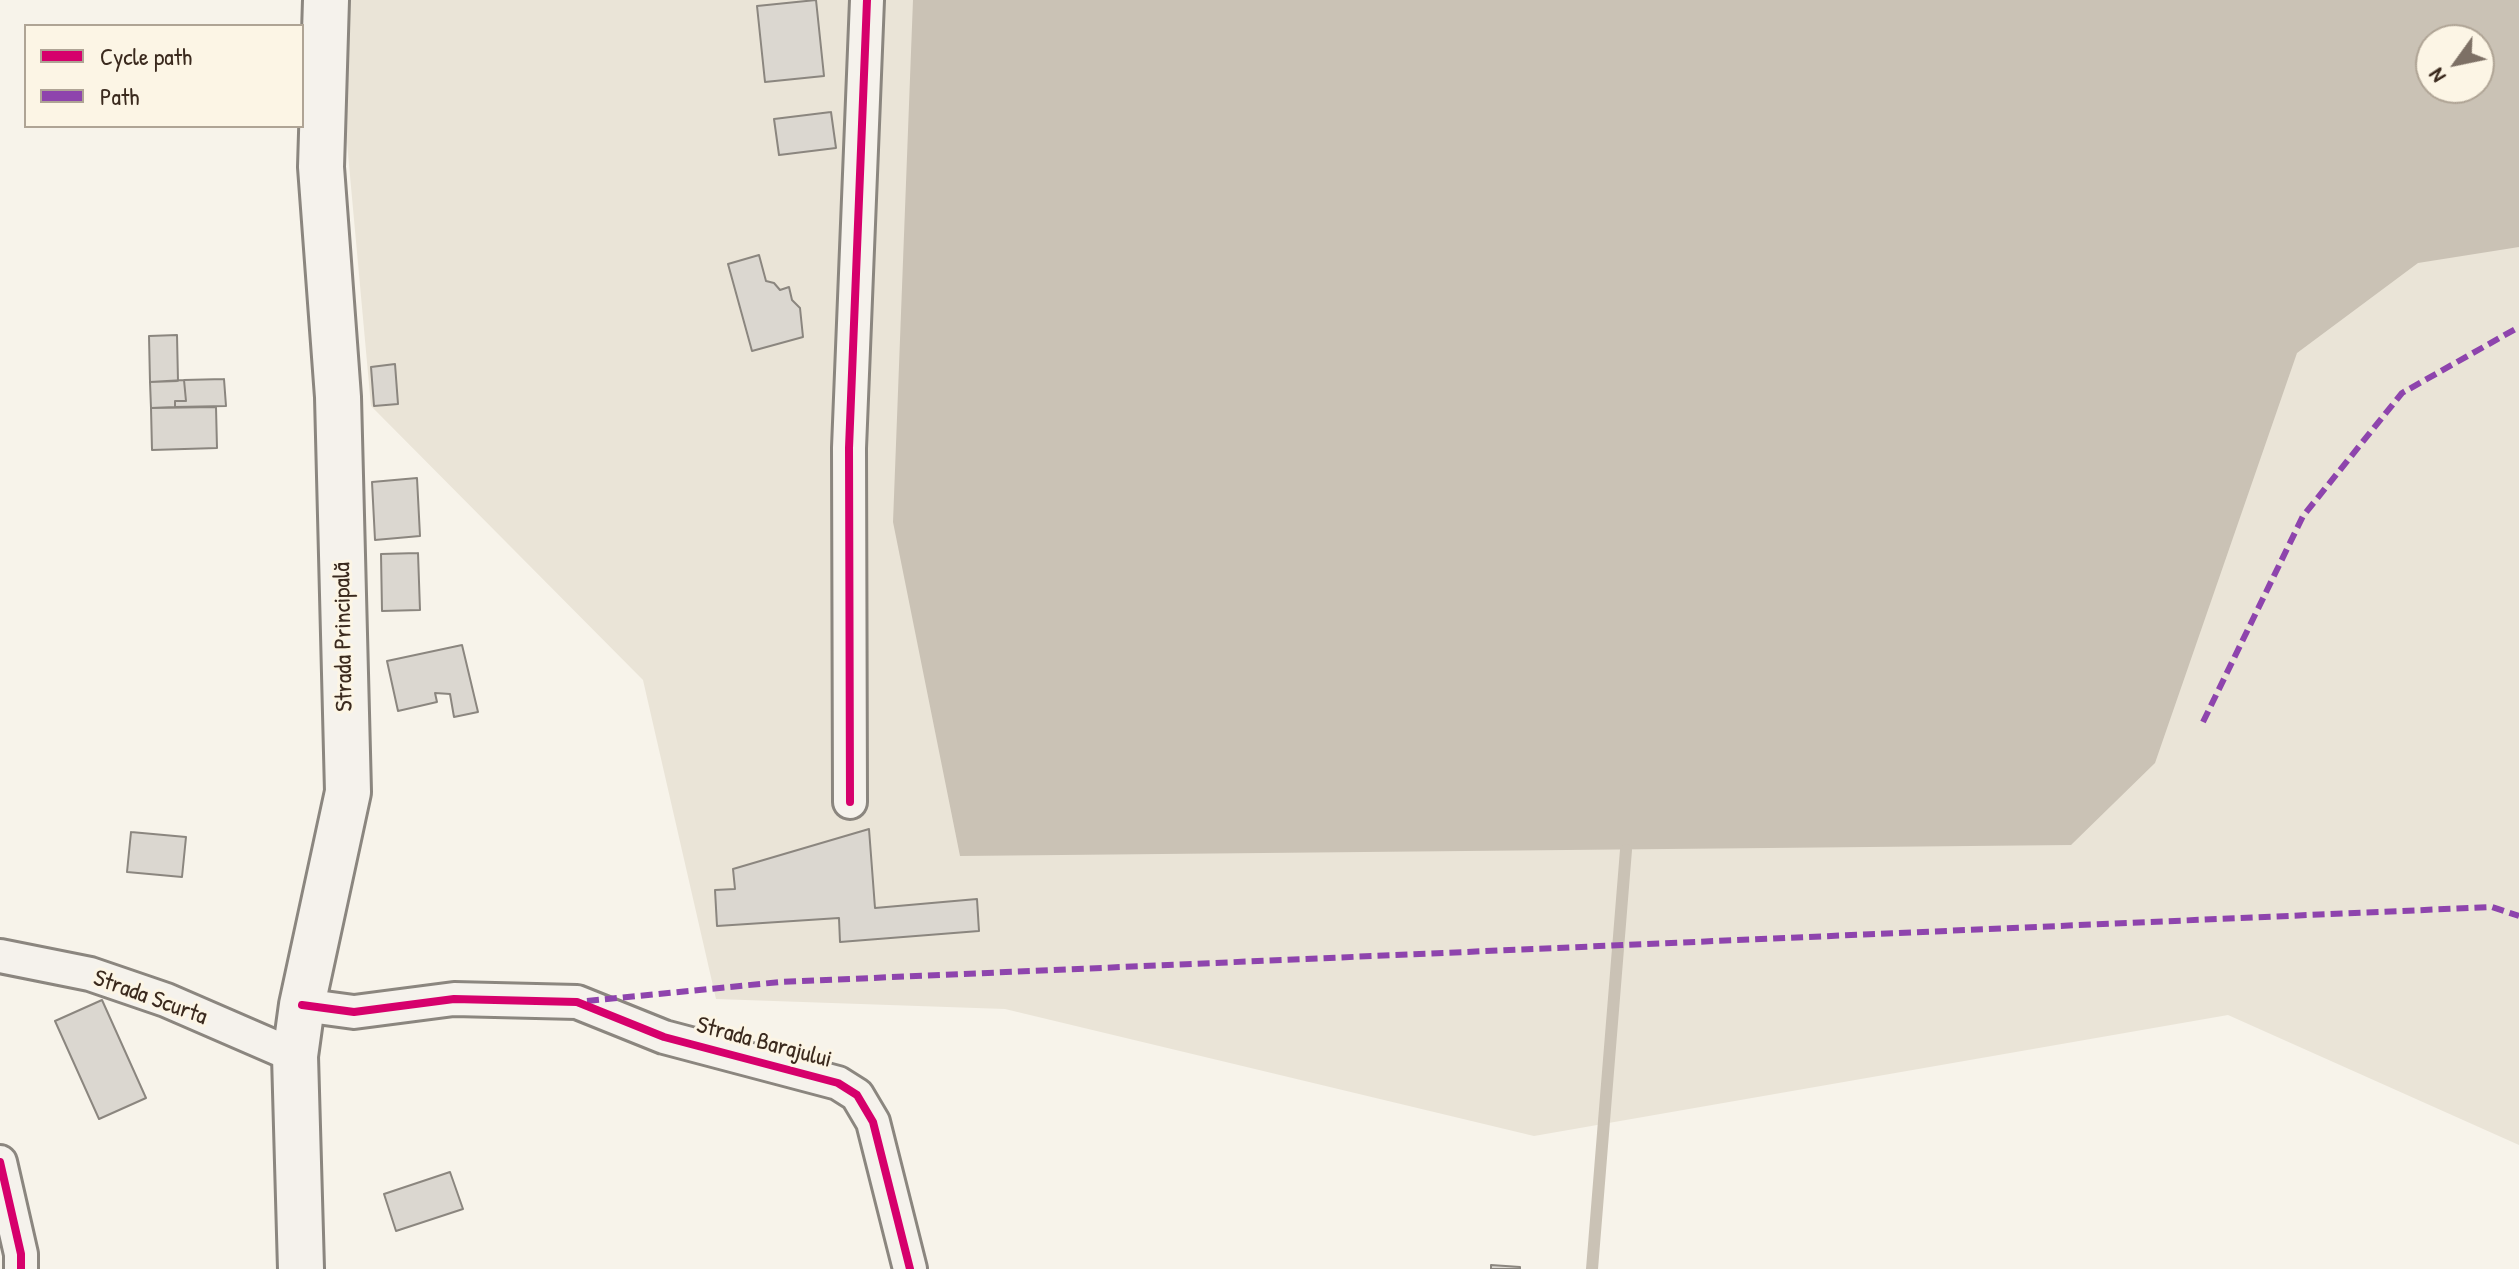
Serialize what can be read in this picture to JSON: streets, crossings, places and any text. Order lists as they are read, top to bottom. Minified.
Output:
{"streets":{"main road":["Strada Principală"],"street":["Strada Scurta","Strada Barajului"]},"crossings":[["Strada Principală","Strada Scurta"],["Strada Principală","Strada Barajului"]],"legend":["Cycle path","Path"],"north":"bottom left"}
